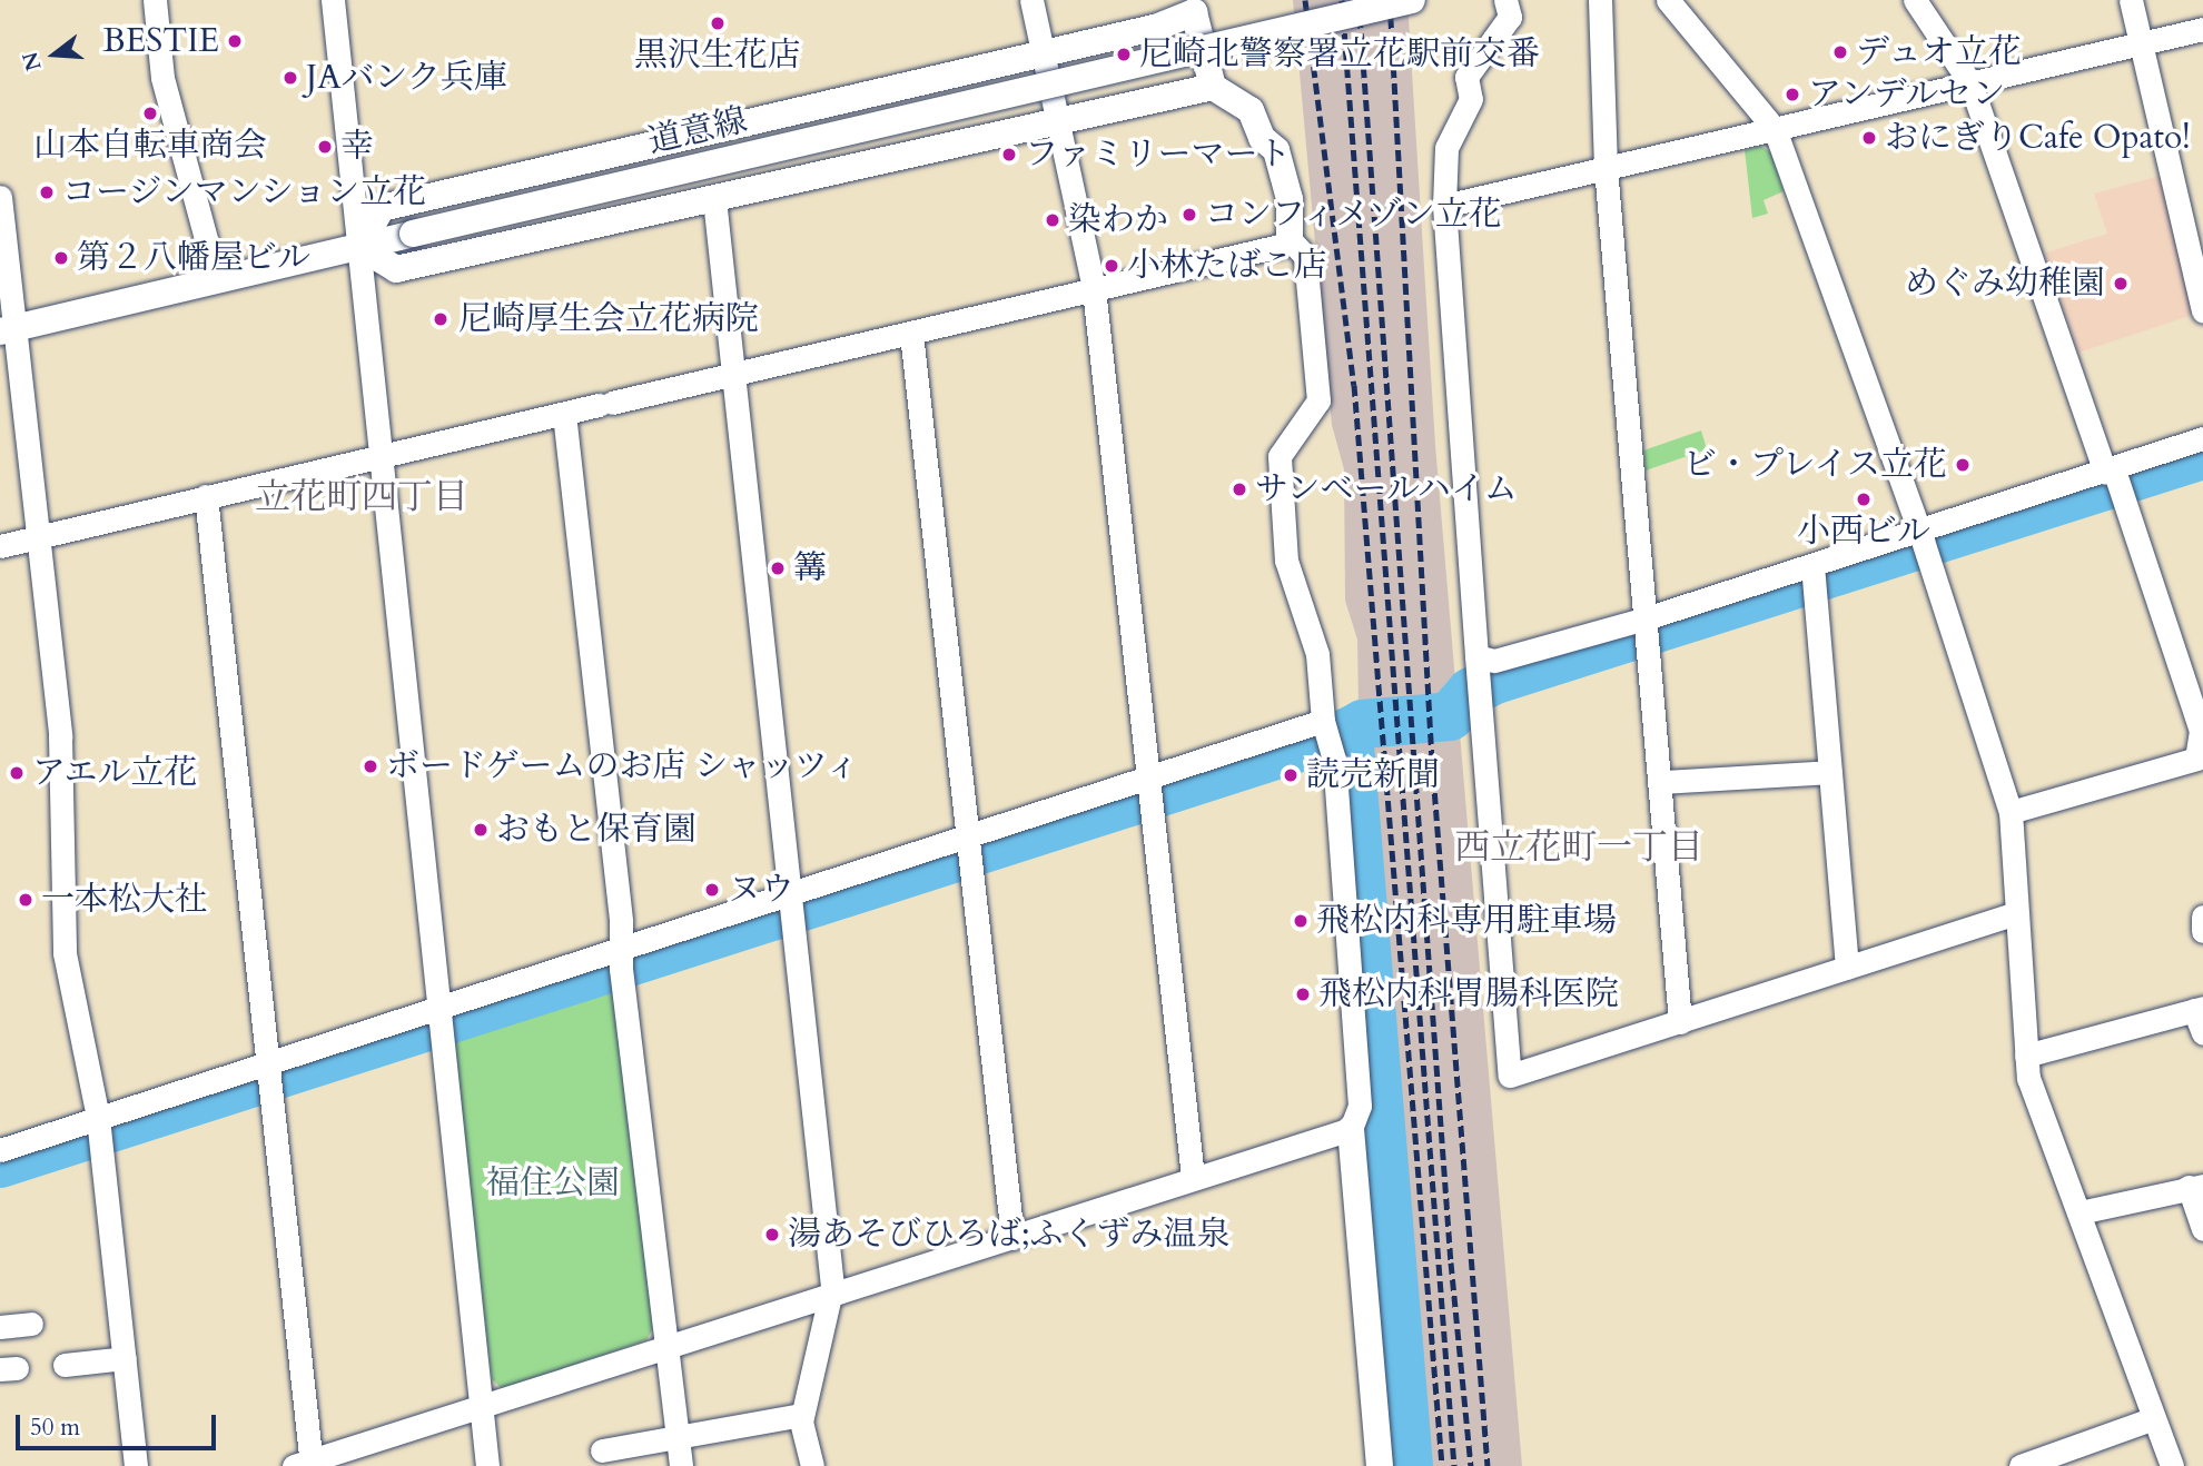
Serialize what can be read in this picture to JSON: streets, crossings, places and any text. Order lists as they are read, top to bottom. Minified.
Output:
{"streets":{"street":["道意線"]},"districts":["立花町四丁目","西立花町一丁目"],"parks":["福住公園"],"places":["黒沢生花店","BESTIE","デュオ立花","尼崎北警察署立花駅前交番","JAバンク兵庫","アンデルセン","山本自転車商会","おにぎりCafe Opato!","幸","ファミリーマート","コージンマンション立花","コンフィメゾン立花","染わか","第２八幡屋ビル","小林たばこ店","めぐみ幼稚園","尼崎厚生会立花病院","ビ・プレイス立花","サンベールハイム","小西ビル","篝","ボードゲームのお店 シャッツィ","アエル立花","読売新聞","おもと保育園","ヌウ","一本松大社","飛松内科専用駐車場","飛松内科胃腸科医院","湯あそびひろば;ふくずみ温泉"],"scale_bar":"50 m","north":"left"}
